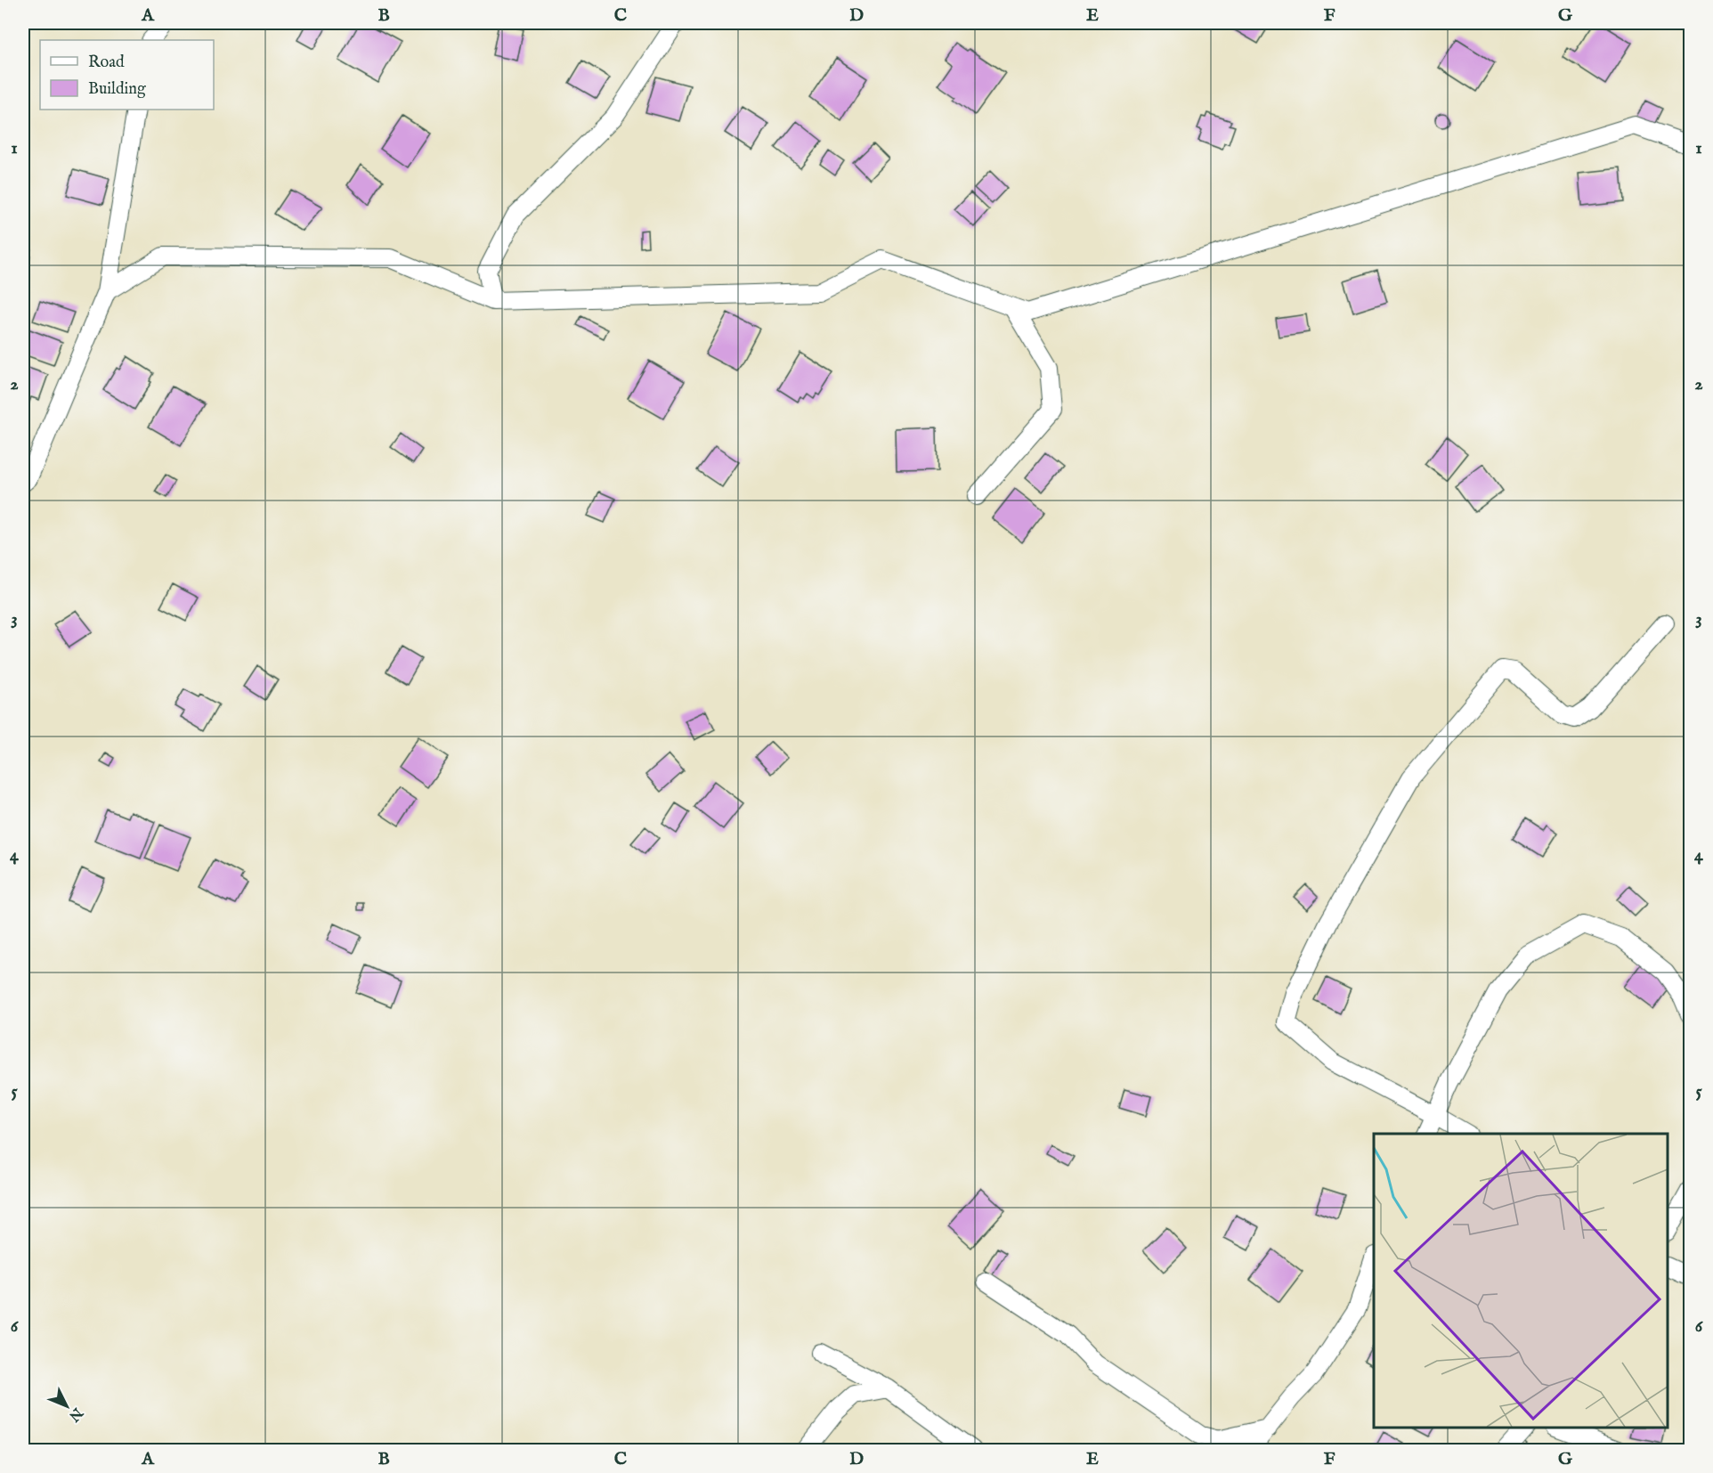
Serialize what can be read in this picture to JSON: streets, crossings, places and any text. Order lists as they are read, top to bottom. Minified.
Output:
{"legend":["Road","Building"],"north":"bottom right","grid":{"columns":["A","B","C","D","E","F","G"],"rows":["1","2","3","4","5","6"]}}
